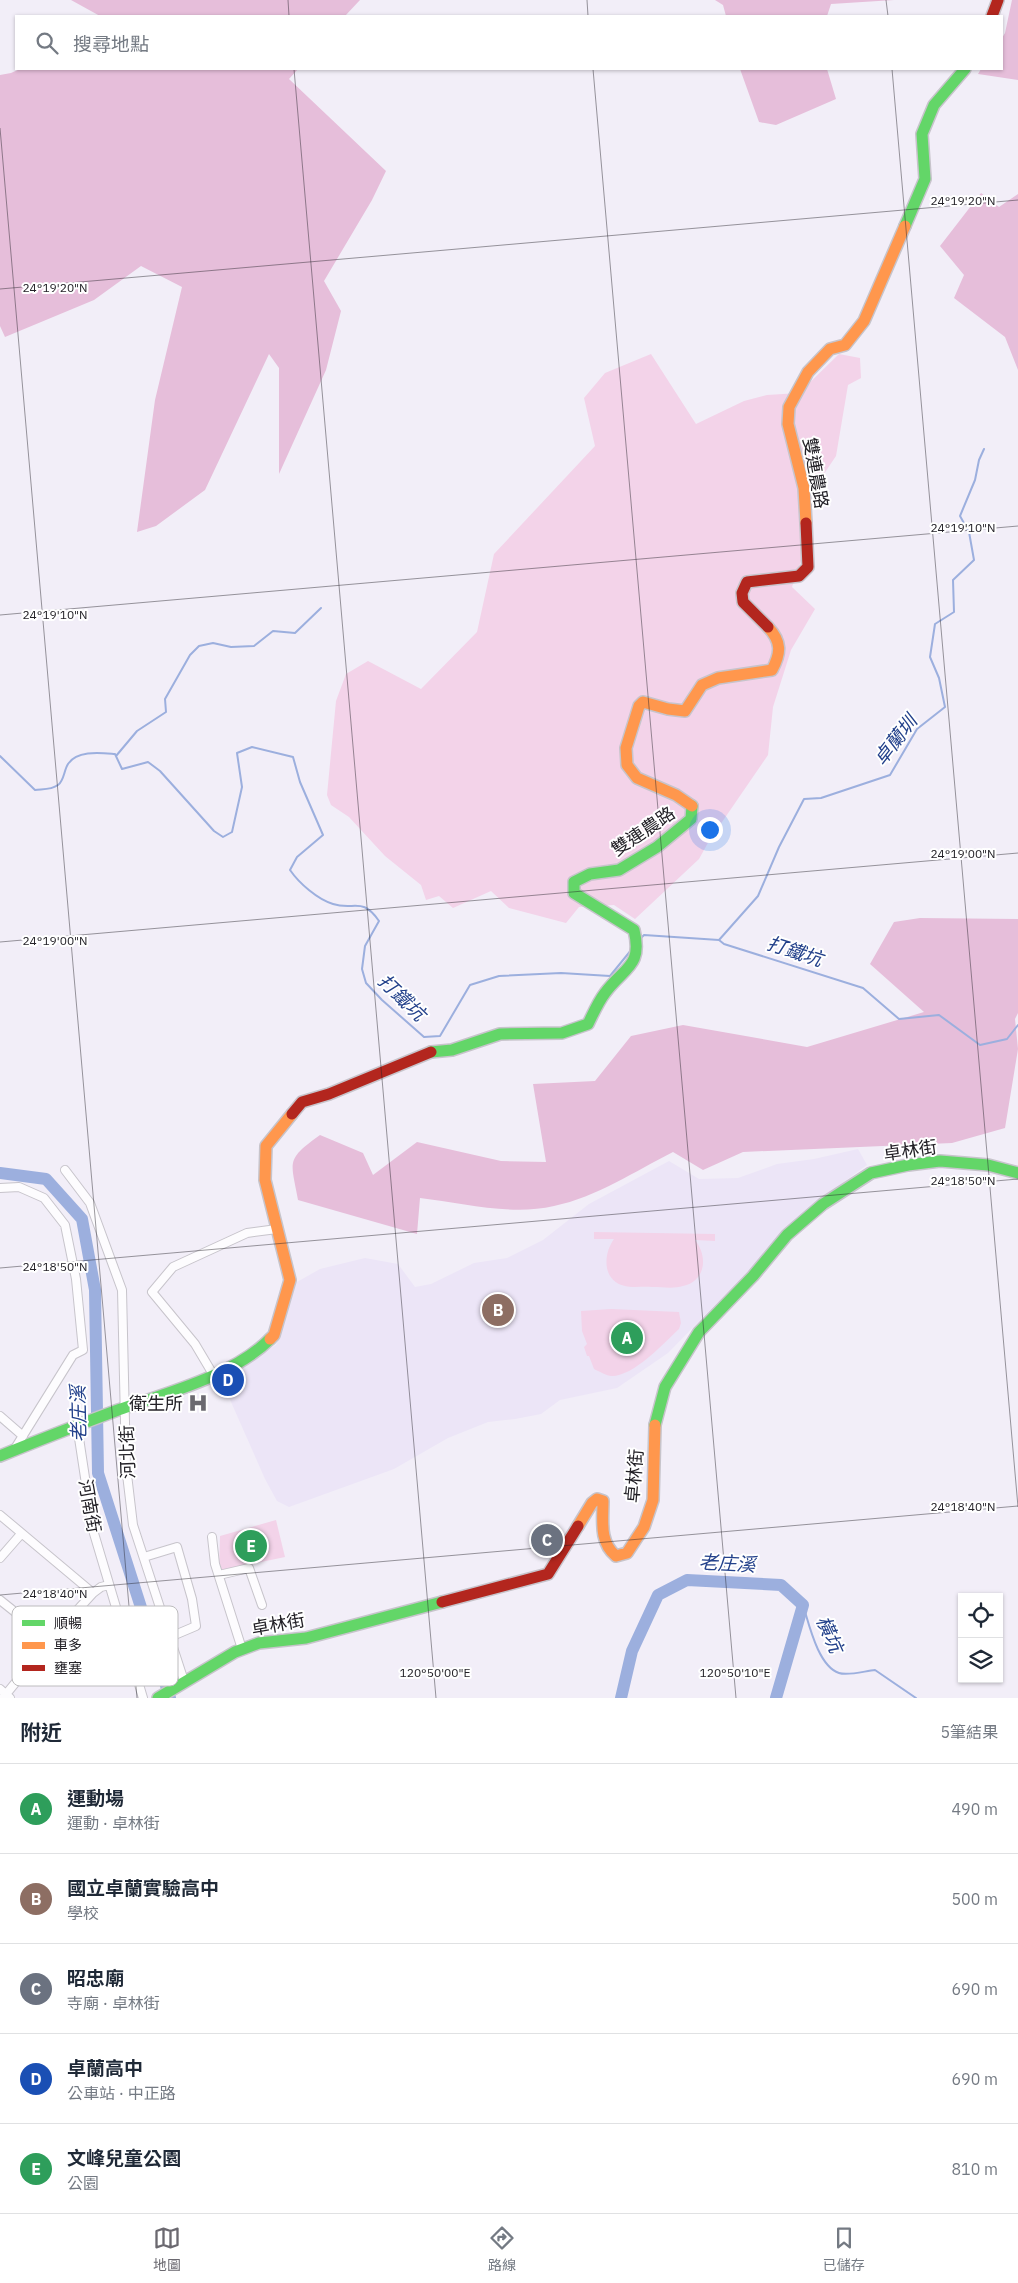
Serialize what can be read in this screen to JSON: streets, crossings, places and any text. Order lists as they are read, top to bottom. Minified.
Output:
{"streets":{"street":["雙連農路","卓林街","河北街","河南街"]},"crossings":[["卓林街","河北街"]],"water":["卓蘭圳","打鐵坑","老庄溪","橫坑"],"places":{"hospital":["衛生所"]},"legend":["順暢","車多","壅塞"],"page":{"search":"搜尋地點","pins":["B","A","D","C","E"],"heading":["附近","5筆結果"],"list":[{"mark":"A","name":"運動場","note":"運動 · 卓林街","value":"490 m"},{"mark":"B","name":"國立卓蘭實驗高中","note":"學校","value":"500 m"},{"mark":"C","name":"昭忠廟","note":"寺廟 · 卓林街","value":"690 m"},{"mark":"D","name":"卓蘭高中","note":"公車站 · 中正路","value":"690 m"},{"mark":"E","name":"文峰兒童公園","note":"公園","value":"810 m"}],"nav":["地圖","路線","已儲存"]},"coordinates":["24°19'20\"N","24°19'10\"N","24°19'00\"N","24°18'50\"N","24°18'40\"N","120°50'00\"E","120°50'10\"E"]}
